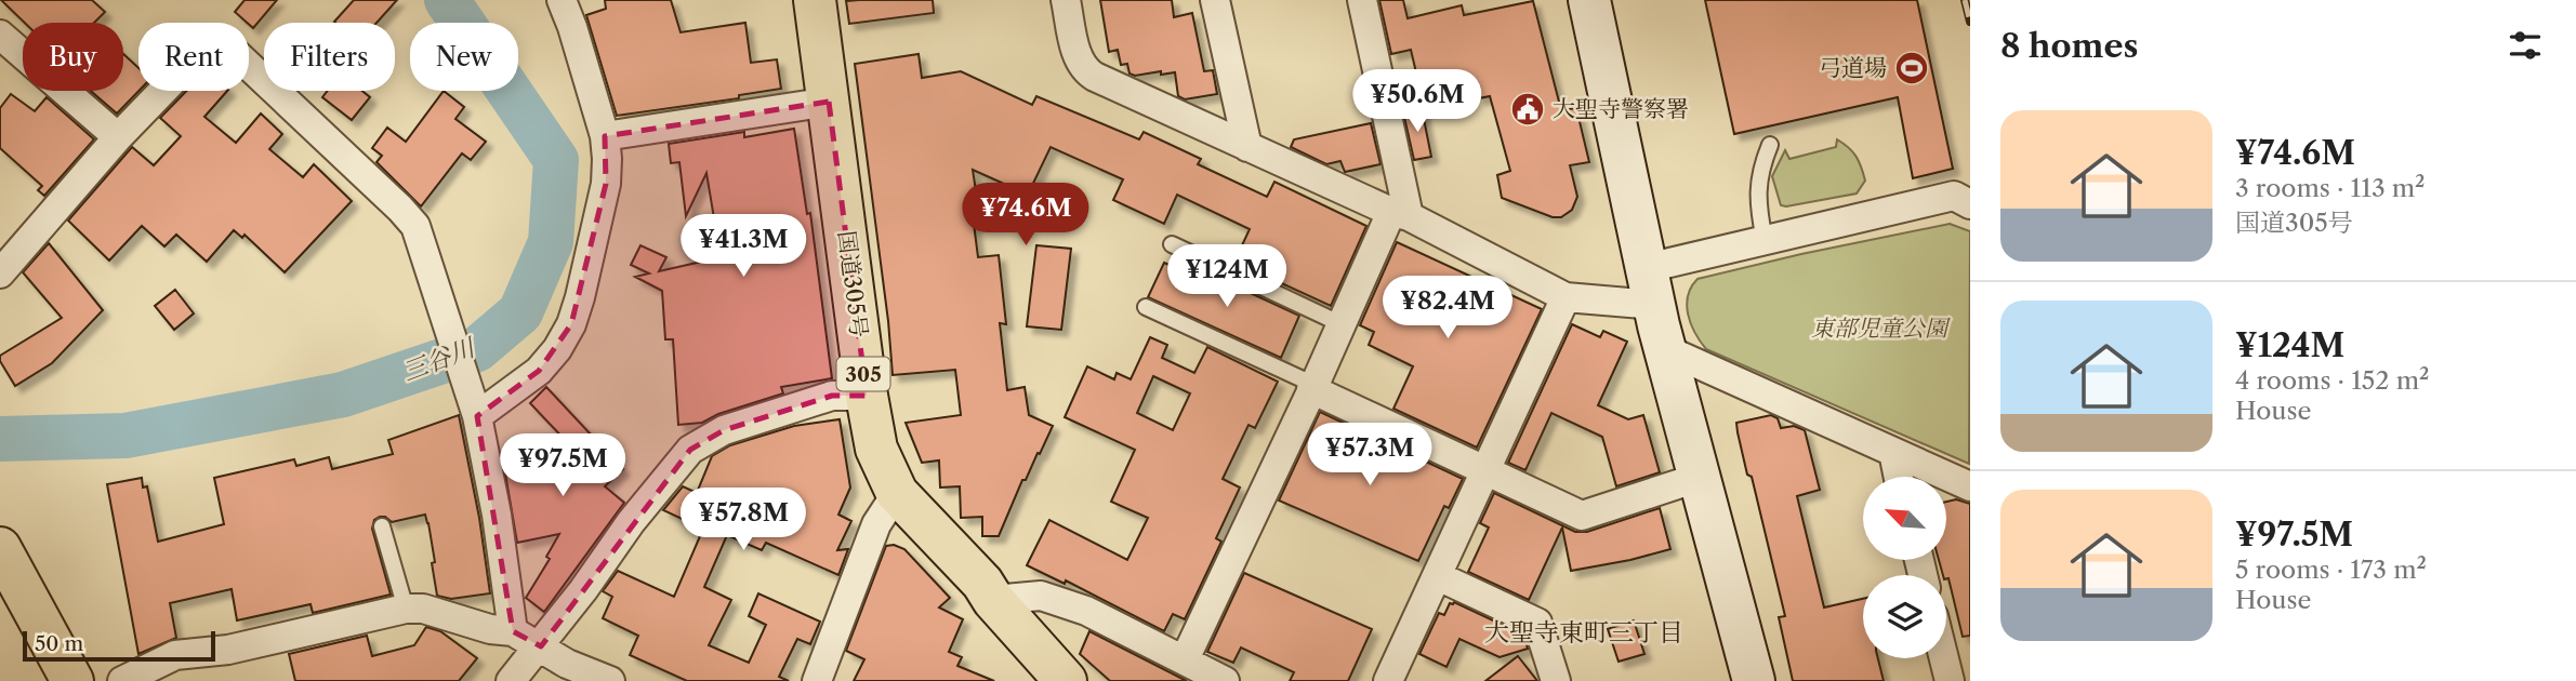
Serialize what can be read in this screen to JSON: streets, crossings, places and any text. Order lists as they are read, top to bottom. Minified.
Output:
{"streets":{"main road":["国道305号","305"]},"districts":["大聖寺東町三丁目"],"water":["三谷川"],"parks":["東部児童公園"],"places":{"sports":["弓道場"],"public building":["大聖寺警察署"]},"scale_bar":"50 m","north":"top left","page":{"heading":"8 homes","chip":["Buy","Rent","Filters","New"],"price":["¥50.6M","¥74.6M","¥41.3M","¥124M","¥82.4M","¥57.3M","¥97.5M","¥57.8M"],"list":[{"name":"¥74.6M","note":"3 rooms · 113 m² · 国道305号"},{"name":"¥124M","note":"4 rooms · 152 m² · House"},{"name":"¥97.5M","note":"5 rooms · 173 m² · House"}],"scale":"50 m"}}
